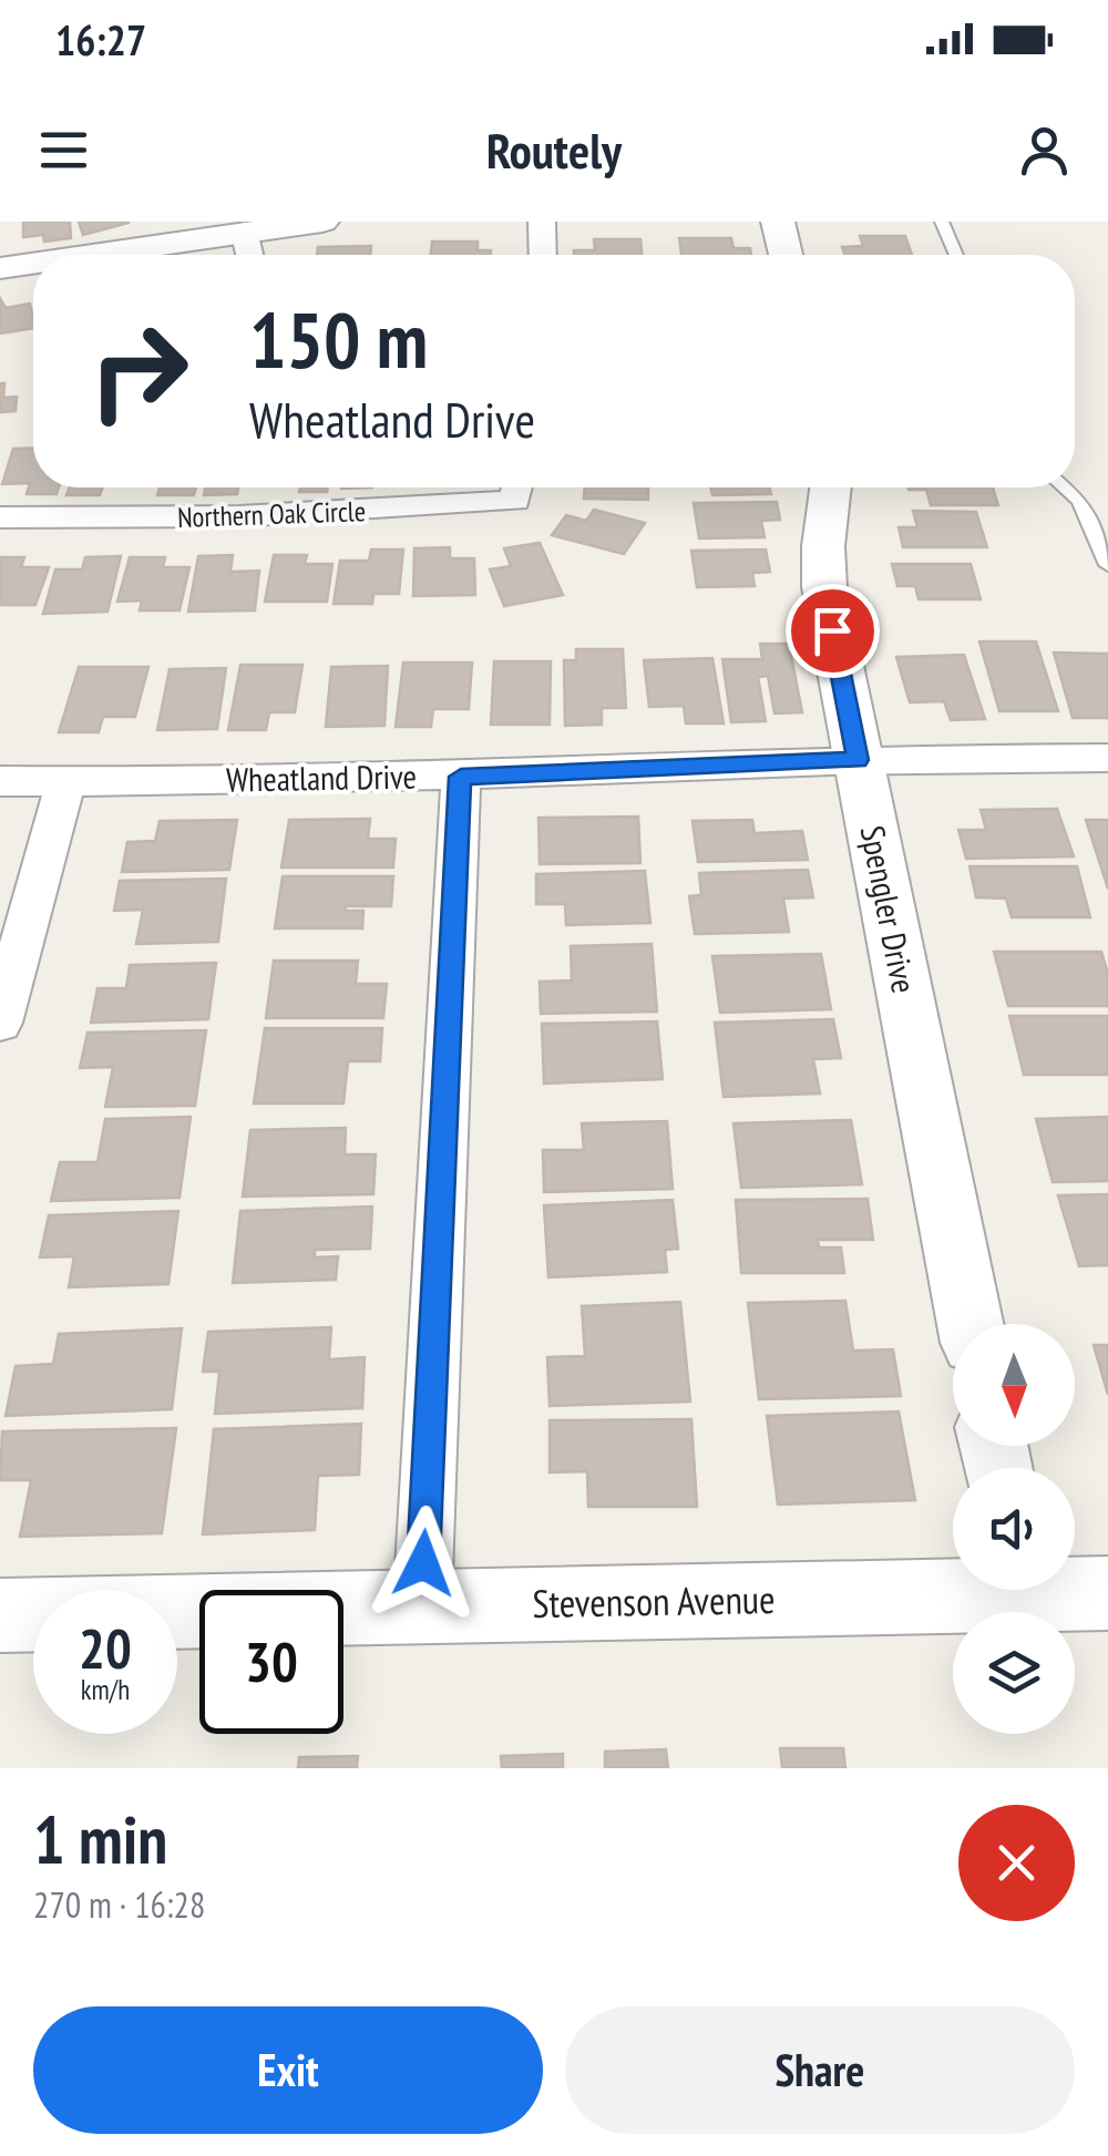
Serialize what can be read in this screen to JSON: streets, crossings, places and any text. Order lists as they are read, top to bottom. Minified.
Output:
{"streets":{"street":["Northern Oak Circle","Wheatland Drive","Spengler Drive","Stevenson Avenue"]},"crossings":[["Wheatland Drive","Spengler Drive"]],"north":"bottom","page":{"status":"16:27","header":"Routely","turn":["150 m","Wheatland Drive"],"speed":"20 km/h","limit":"30","heading":["1 min","270 m · 16:28"],"buttons":["Exit","Share"]}}
